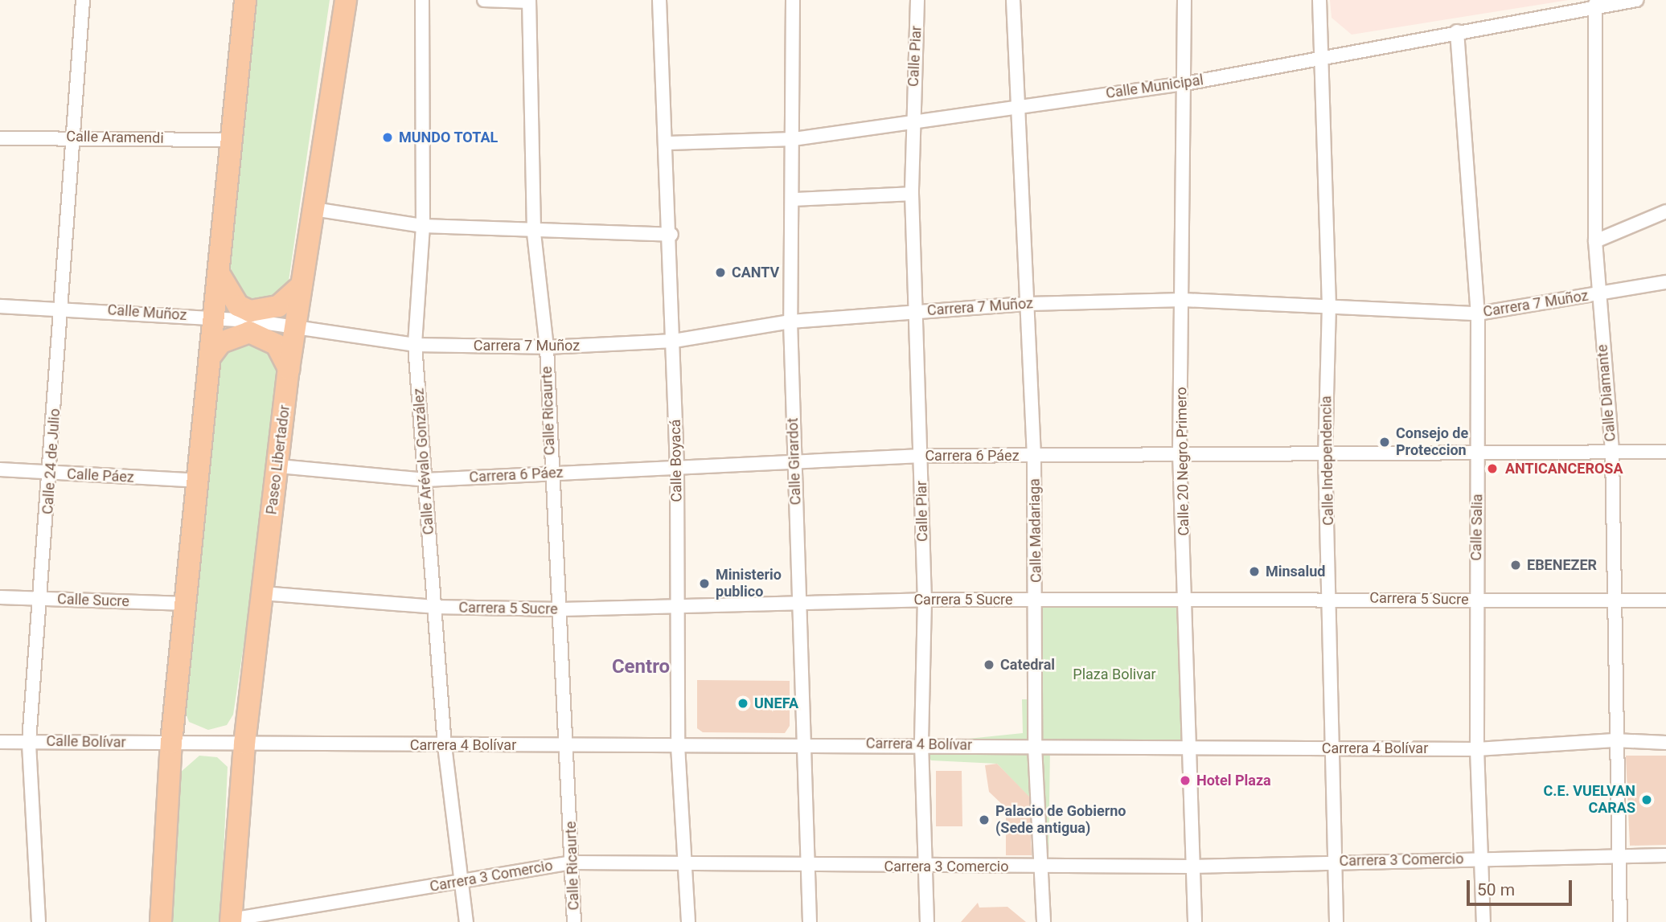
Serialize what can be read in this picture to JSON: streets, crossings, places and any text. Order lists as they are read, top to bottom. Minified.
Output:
{"streets":{"highway":["Paseo Libertador"],"street":["Calle Piar","Calle Municipal","Calle Aramendi","Carrera 7 Muñoz","Calle Muñoz","Calle Diamante","Calle Ricaurte","Carrera 6 Páez","Calle Boyacá","Calle Independencia","Calle 24 de Julio","Calle Arévalo González","Calle Girardot","Calle 20 Negro Primero","Calle Páez","Calle Salia","Calle Madariaga","Carrera 5 Sucre","Calle Sucre","Calle Bolívar","Carrera 4 Bolívar","Carrera 3 Comercio"]},"crossings":[["Calle Piar","Calle Municipal"],["Calle Piar","Carrera 7 Muñoz"],["Calle Piar","Carrera 6 Páez"],["Calle Piar","Carrera 5 Sucre"],["Calle Piar","Carrera 4 Bolívar"],["Calle Piar","Carrera 3 Comercio"],["Calle Municipal","Calle Diamante"],["Calle Municipal","Calle Boyacá"],["Calle Municipal","Calle Independencia"],["Calle Municipal","Calle Girardot"],["Calle Municipal","Calle 20 Negro Primero"],["Calle Municipal","Calle Salia"],["Calle Municipal","Calle Madariaga"],["Calle Aramendi","Calle 24 de Julio"],["Carrera 7 Muñoz","Calle Muñoz"],["Carrera 7 Muñoz","Calle Diamante"],["Carrera 7 Muñoz","Calle Ricaurte"],["Carrera 7 Muñoz","Paseo Libertador"],["Carrera 7 Muñoz","Calle Boyacá"],["Carrera 7 Muñoz","Calle Independencia"],["Carrera 7 Muñoz","Calle Arévalo González"],["Carrera 7 Muñoz","Calle Girardot"],["Carrera 7 Muñoz","Calle 20 Negro Primero"],["Carrera 7 Muñoz","Calle Salia"],["Carrera 7 Muñoz","Calle Madariaga"],["Calle Muñoz","Paseo Libertador"],["Calle Muñoz","Calle 24 de Julio"],["Calle Diamante","Carrera 6 Páez"],["Calle Diamante","Carrera 5 Sucre"],["Calle Diamante","Carrera 4 Bolívar"],["Calle Diamante","Carrera 3 Comercio"],["Calle Ricaurte","Carrera 6 Páez"],["Calle Ricaurte","Carrera 5 Sucre"],["Calle Ricaurte","Carrera 4 Bolívar"],["Calle Ricaurte","Carrera 3 Comercio"],["Carrera 6 Páez","Paseo Libertador"],["Carrera 6 Páez","Calle Boyacá"],["Carrera 6 Páez","Calle Independencia"],["Carrera 6 Páez","Calle Arévalo González"],["Carrera 6 Páez","Calle Girardot"],["Carrera 6 Páez","Calle 20 Negro Primero"],["Carrera 6 Páez","Calle Salia"],["Carrera 6 Páez","Calle Madariaga"],["Paseo Libertador","Carrera 5 Sucre"],["Paseo Libertador","Carrera 4 Bolívar"],["Paseo Libertador","Carrera 3 Comercio"],["Calle Boyacá","Carrera 5 Sucre"],["Calle Boyacá","Carrera 4 Bolívar"],["Calle Boyacá","Carrera 3 Comercio"],["Calle Independencia","Carrera 5 Sucre"],["Calle Independencia","Carrera 4 Bolívar"],["Calle Independencia","Carrera 3 Comercio"],["Calle 24 de Julio","Calle Páez"],["Calle 24 de Julio","Calle Sucre"],["Calle 24 de Julio","Calle Bolívar"],["Calle Arévalo González","Carrera 5 Sucre"],["Calle Arévalo González","Carrera 4 Bolívar"],["Calle Arévalo González","Carrera 3 Comercio"],["Calle Girardot","Carrera 5 Sucre"],["Calle Girardot","Carrera 4 Bolívar"],["Calle Girardot","Carrera 3 Comercio"],["Calle 20 Negro Primero","Carrera 5 Sucre"],["Calle 20 Negro Primero","Carrera 4 Bolívar"],["Calle 20 Negro Primero","Carrera 3 Comercio"],["Calle Salia","Carrera 5 Sucre"],["Calle Salia","Carrera 4 Bolívar"],["Calle Salia","Carrera 3 Comercio"],["Calle Madariaga","Carrera 5 Sucre"],["Calle Madariaga","Carrera 4 Bolívar"],["Calle Madariaga","Carrera 3 Comercio"],["Calle Bolívar","Carrera 4 Bolívar"]],"districts":["Centro"],"parks":["Plaza Bolivar"],"places":["MUNDO TOTAL","CANTV","Consejo de Proteccion","ANTICANCEROSA","EBENEZER","Minsalud","Ministerio publico","Catedral","UNEFA","Hotel Plaza","C.E. VUELVAN CARAS","Palacio de Gobierno (Sede antigua)"],"scale_bar":"50 m"}
